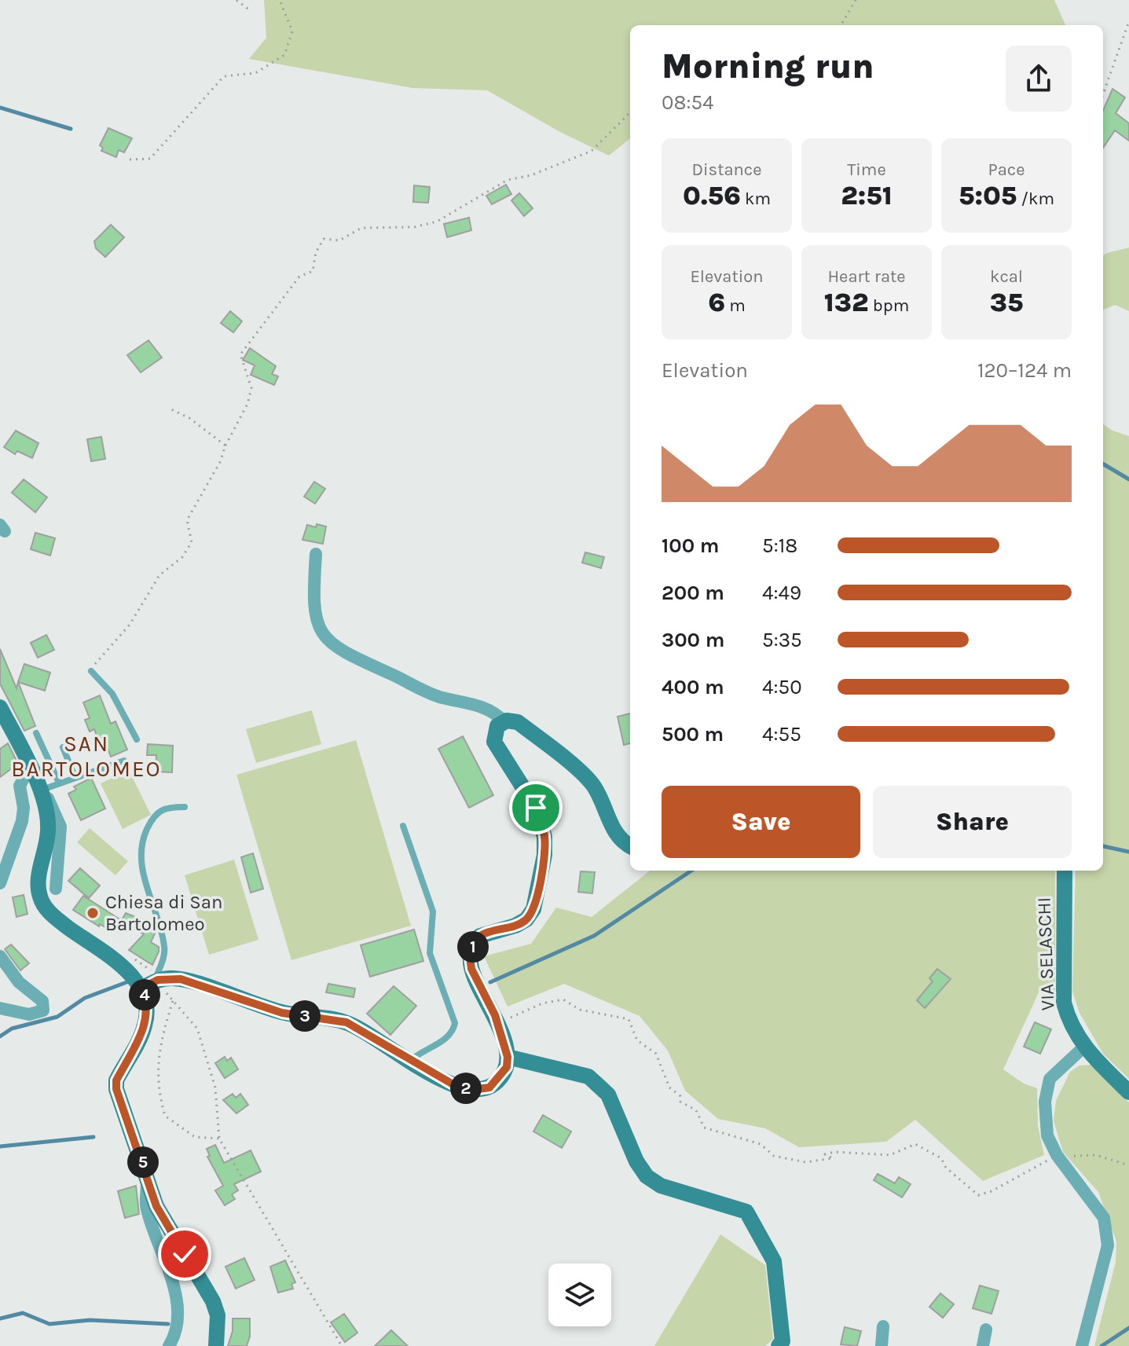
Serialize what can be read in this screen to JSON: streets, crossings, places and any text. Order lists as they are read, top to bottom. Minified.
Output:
{"streets":{"street":["VIA SELASCHI"]},"districts":["SAN BARTOLOMEO"],"places":["Chiesa di San Bartolomeo"],"page":{"heading":["Morning run","08:54"],"stats":[["Distance","0.56 km"],["Time","2:51"],["Pace","5:05 /km"],["Elevation","6 m"],["Heart rate","132 bpm"],["kcal","35"]],"chart":["Elevation","120–124 m"],"list":[{"name":"100 m","note":"5:18"},{"name":"200 m","note":"4:49"},{"name":"300 m","note":"5:35"},{"name":"400 m","note":"4:50"},{"name":"500 m","note":"4:55"}],"buttons":["Save","Share"],"pins":["1","4","3","2","5"]}}
